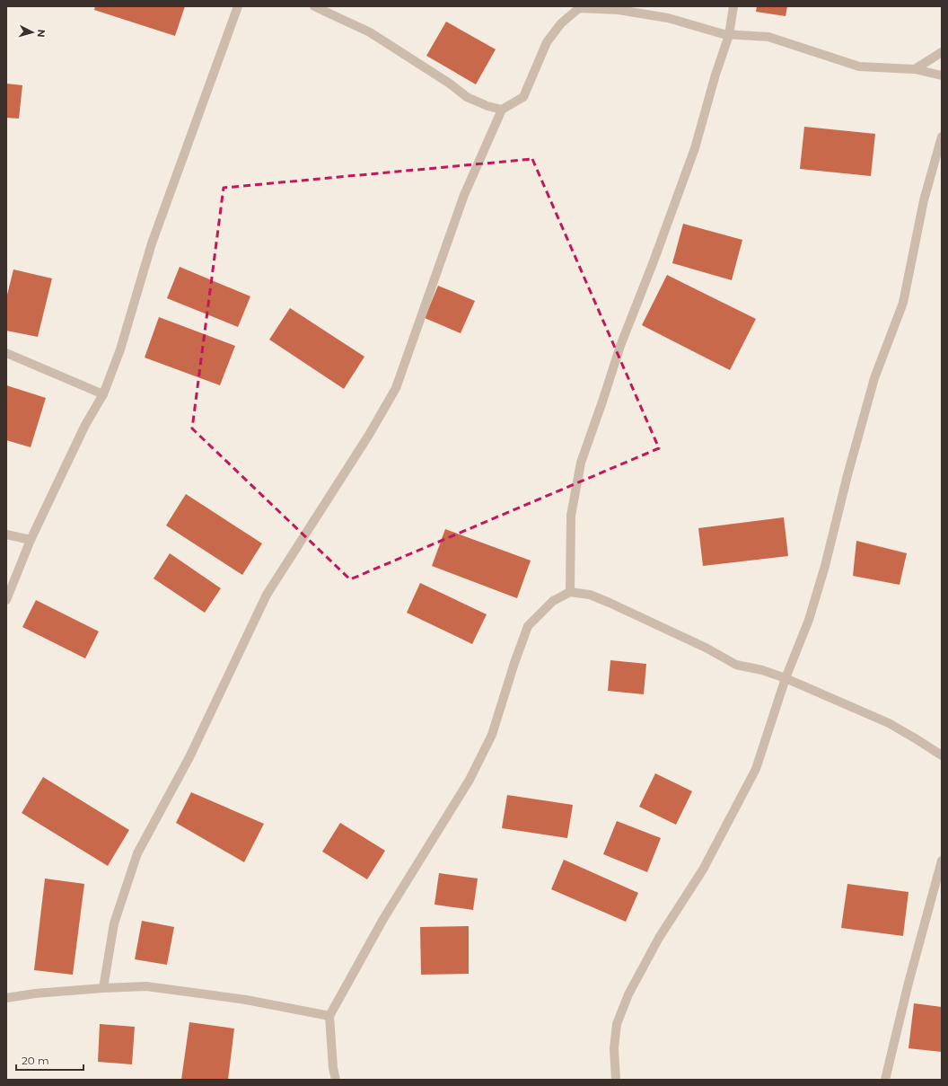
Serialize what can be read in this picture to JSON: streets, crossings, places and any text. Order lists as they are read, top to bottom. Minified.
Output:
{"scale_bar":"20 m","north":"right"}
